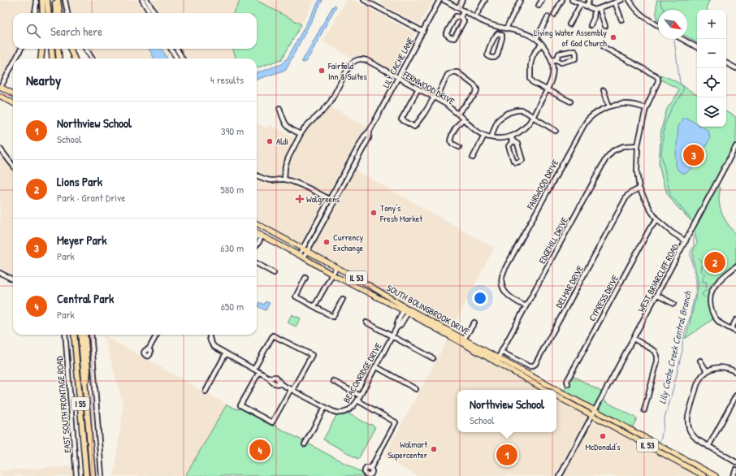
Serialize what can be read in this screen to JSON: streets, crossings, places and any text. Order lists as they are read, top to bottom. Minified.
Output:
{"streets":{"highway":["I 55"],"main road":["IL 53","SOUTH BOLINGBROOK DRIVE"],"street":["LILY CACHE LANE","FERNWOOD DRIVE","FAIRWOOD DRIVE","EDGEHILL DRIVE","WEST BRIARCLIFF ROAD","DELMAR DRIVE","CYPRESS DRIVE","BEACONRIDGE DRIVE","EAST SOUTH FRONTAGE ROAD"]},"crossings":[["LILY CACHE LANE","FERNWOOD DRIVE"],["LILY CACHE LANE","SOUTH BOLINGBROOK DRIVE"],["FAIRWOOD DRIVE","EDGEHILL DRIVE"],["EDGEHILL DRIVE","DELMAR DRIVE"],["EDGEHILL DRIVE","SOUTH BOLINGBROOK DRIVE"],["IL 53","WEST BRIARCLIFF ROAD"],["IL 53","SOUTH BOLINGBROOK DRIVE"],["WEST BRIARCLIFF ROAD","SOUTH BOLINGBROOK DRIVE"],["SOUTH BOLINGBROOK DRIVE","BEACONRIDGE DRIVE"]],"water":["Lily Cache Creek Central Branch"],"places":{"other":["Living Water Assembly of God Church","Fairfield Inn & Suites","Aldi","Tony's Fresh Market","Currency Exchange","McDonald's","Walmart Supercenter"],"health":["Walgreens"]},"north":"bottom right","page":{"map_buttons":["+","−"],"search":"Search here","heading":["Nearby","4 results"],"list":[{"mark":"1","name":"Northview School","note":"School","value":"390 m"},{"mark":"2","name":"Lions Park","note":"Park · Grant Drive","value":"580 m"},{"mark":"3","name":"Meyer Park","note":"Park","value":"630 m"},{"mark":"4","name":"Central Park","note":"Park","value":"650 m"}],"pins":["3","2","4","1"],"popup":["Northview School","School"]}}
